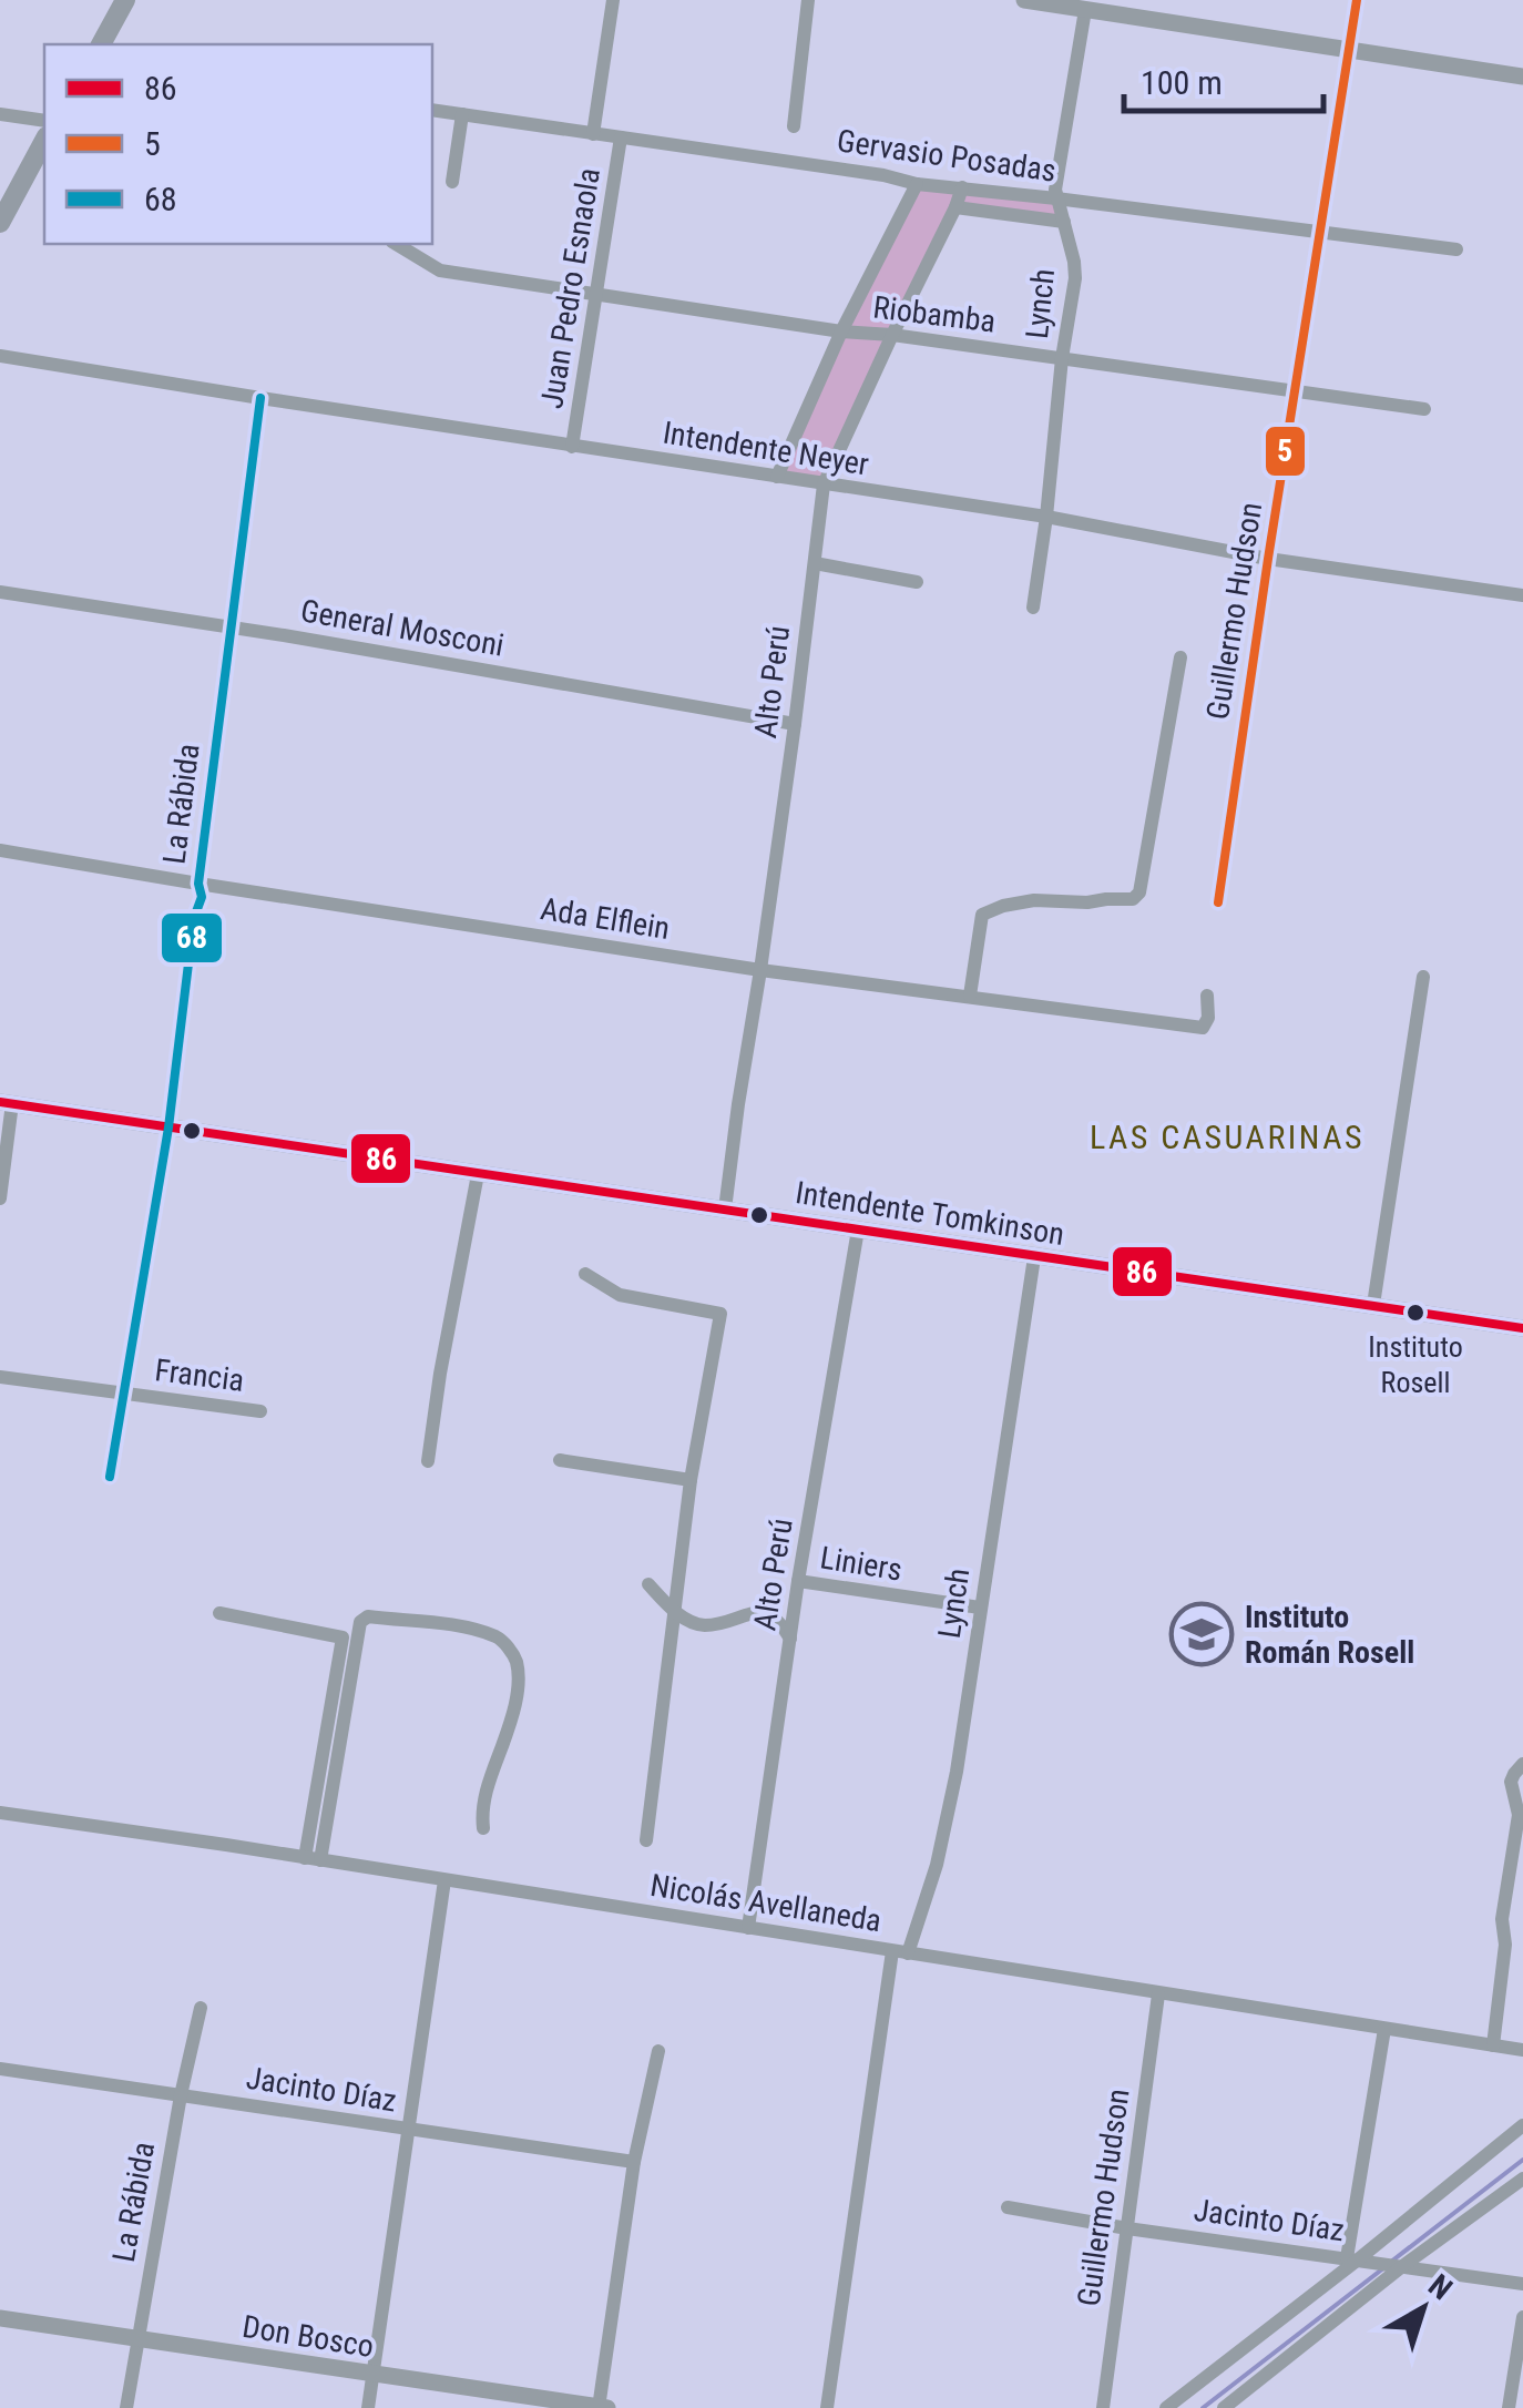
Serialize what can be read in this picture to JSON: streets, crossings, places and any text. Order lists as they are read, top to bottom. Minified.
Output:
{"streets":{"street":["Gervasio Posadas","Juan Pedro Esnaola","Lynch","Riobamba","Intendente Neyer","Guillermo Hudson","General Mosconi","Alto Perú","La Rábida","Ada Elflein","Intendente Tomkinson","Francia","Liniers","Nicolás Avellaneda","Jacinto Díaz","Don Bosco"]},"crossings":[["Gervasio Posadas","Juan Pedro Esnaola"],["Gervasio Posadas","Lynch"],["Gervasio Posadas","Guillermo Hudson"],["Gervasio Posadas","Alto Perú"],["Juan Pedro Esnaola","Riobamba"],["Juan Pedro Esnaola","Intendente Neyer"],["Lynch","Riobamba"],["Lynch","Intendente Neyer"],["Lynch","Intendente Tomkinson"],["Lynch","Liniers"],["Lynch","Nicolás Avellaneda"],["Riobamba","Guillermo Hudson"],["Riobamba","Alto Perú"],["Intendente Neyer","Guillermo Hudson"],["Intendente Neyer","Alto Perú"],["Intendente Neyer","La Rábida"],["Guillermo Hudson","Nicolás Avellaneda"],["Guillermo Hudson","Jacinto Díaz"],["General Mosconi","Alto Perú"],["General Mosconi","La Rábida"],["Alto Perú","Ada Elflein"],["Alto Perú","Intendente Tomkinson"],["Alto Perú","Liniers"],["Alto Perú","Nicolás Avellaneda"],["La Rábida","Ada Elflein"],["La Rábida","Intendente Tomkinson"],["La Rábida","Francia"],["La Rábida","Jacinto Díaz"],["La Rábida","Don Bosco"]],"districts":["LAS CASUARINAS"],"places":{"other":["Instituto Rosell"],"school or university":["Instituto Román Rosell"]},"lines":["transit line 5","transit line 68","transit line 86"],"legend":["86","5","68"],"scale_bar":"100 m","north":"top right"}
